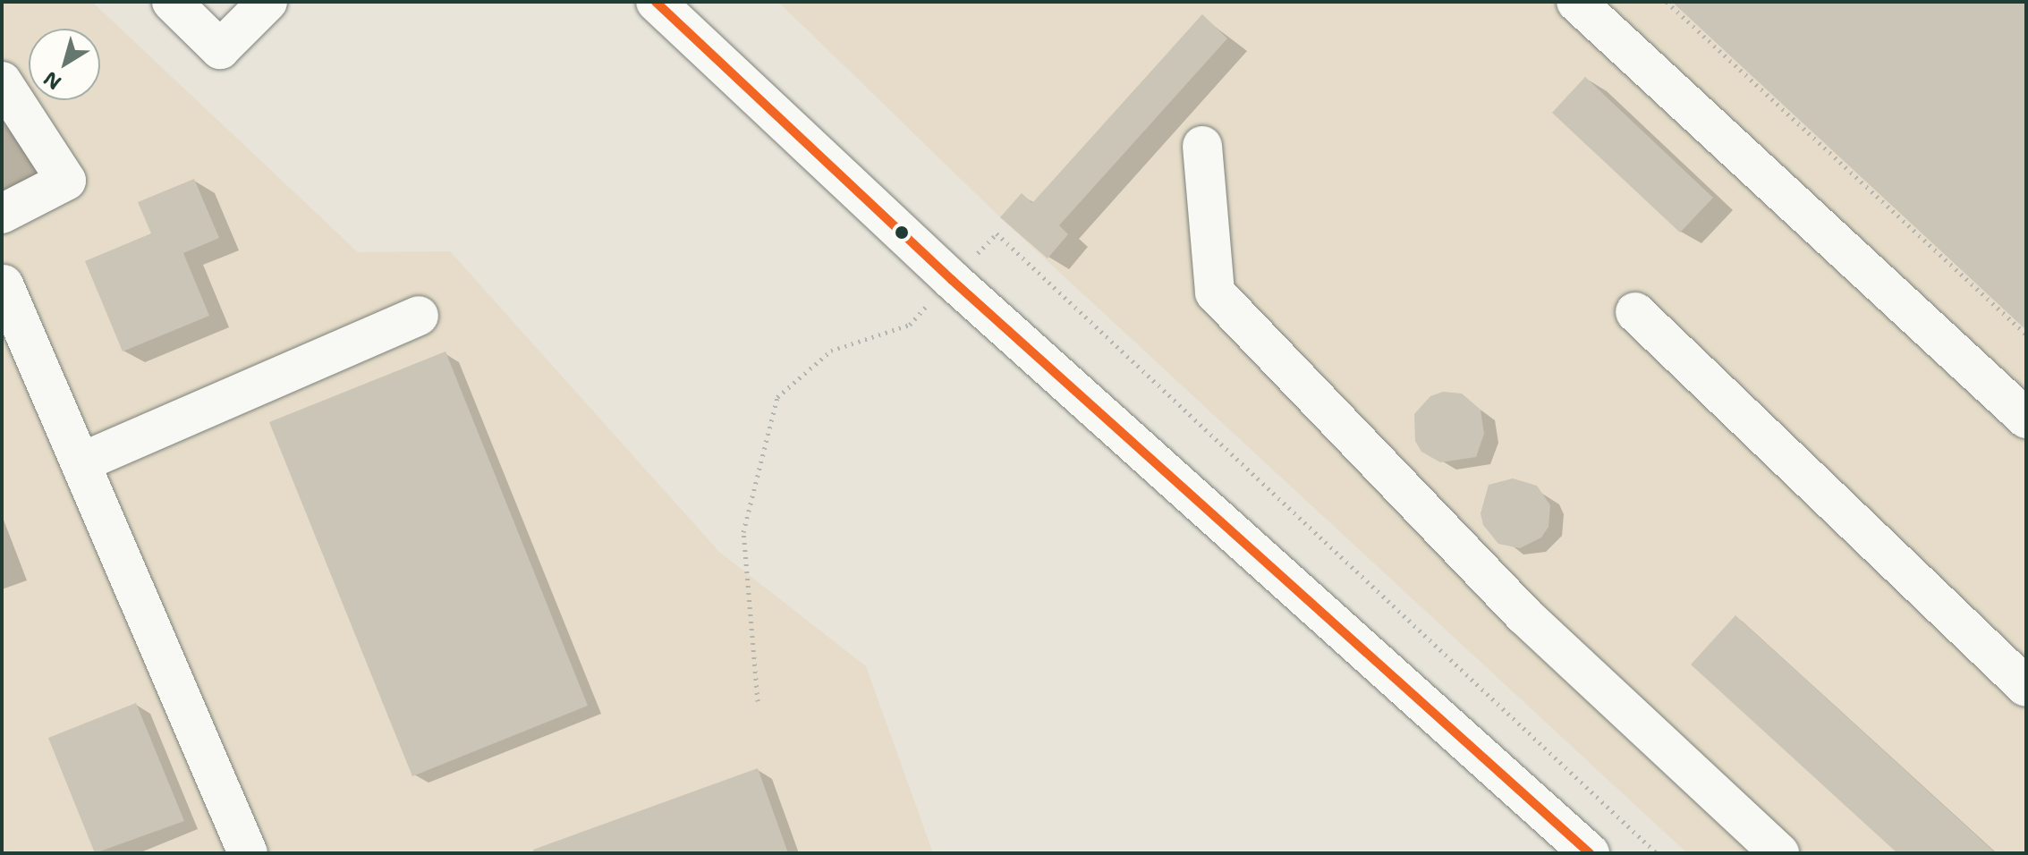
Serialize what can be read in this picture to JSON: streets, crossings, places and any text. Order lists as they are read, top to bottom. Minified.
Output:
{"north":"bottom left"}
